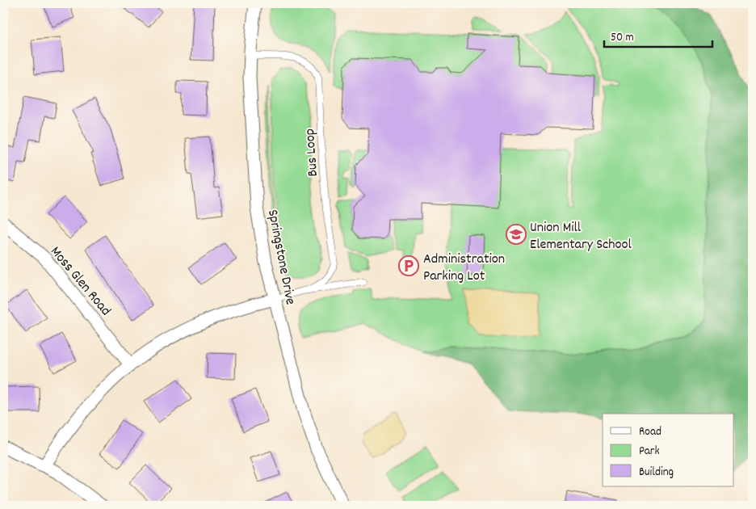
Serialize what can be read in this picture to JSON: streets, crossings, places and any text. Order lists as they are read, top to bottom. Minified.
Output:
{"streets":{"street":["Springstone Drive","Moss Glen Road"],"lane":["Bus Loop"]},"crossings":[["Bus Loop","Springstone Drive"]],"places":{"school or university":["Union Mill Elementary School"],"parking":["Administration Parking Lot"]},"legend":["Road","Park","Building"],"scale_bar":"50 m"}
